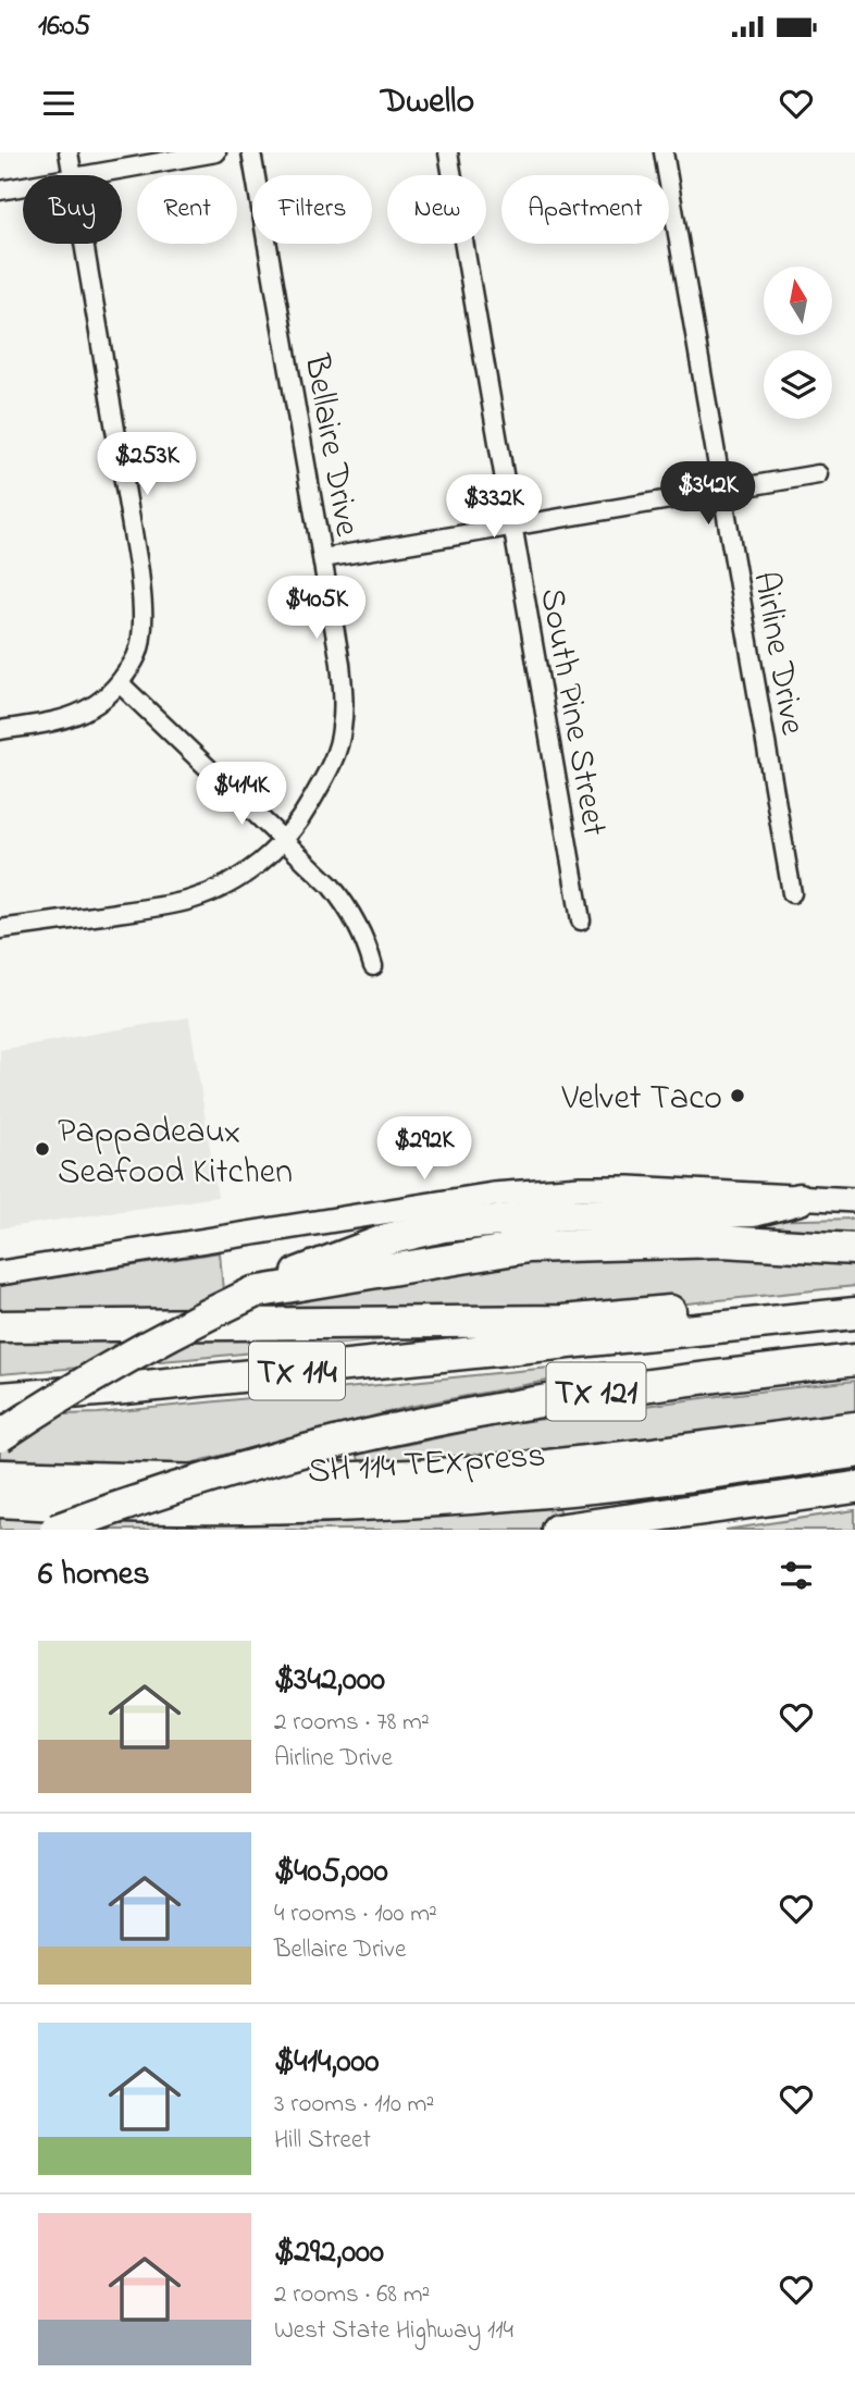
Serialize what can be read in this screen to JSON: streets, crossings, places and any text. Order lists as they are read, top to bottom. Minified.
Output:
{"streets":{"highway":["TX 114","TX 121","SH 114 TEXpress"],"street":["Bellaire Drive","Airline Drive","South Pine Street"]},"places":["Velvet Taco","Pappadeaux Seafood Kitchen"],"north":"top","page":{"status":"16:05","header":"Dwello","chip":["Buy","Rent","Filters","New","Apartment"],"price":["$253K","$342K","$332K","$405K","$414K","$292K"],"heading":"6 homes","list":[{"name":"$342,000","note":"2 rooms · 78 m² · Airline Drive"},{"name":"$405,000","note":"4 rooms · 100 m² · Bellaire Drive"},{"name":"$414,000","note":"3 rooms · 110 m² · Hill Street"},{"name":"$292,000","note":"2 rooms · 68 m² · West State Highway 114"}]}}
